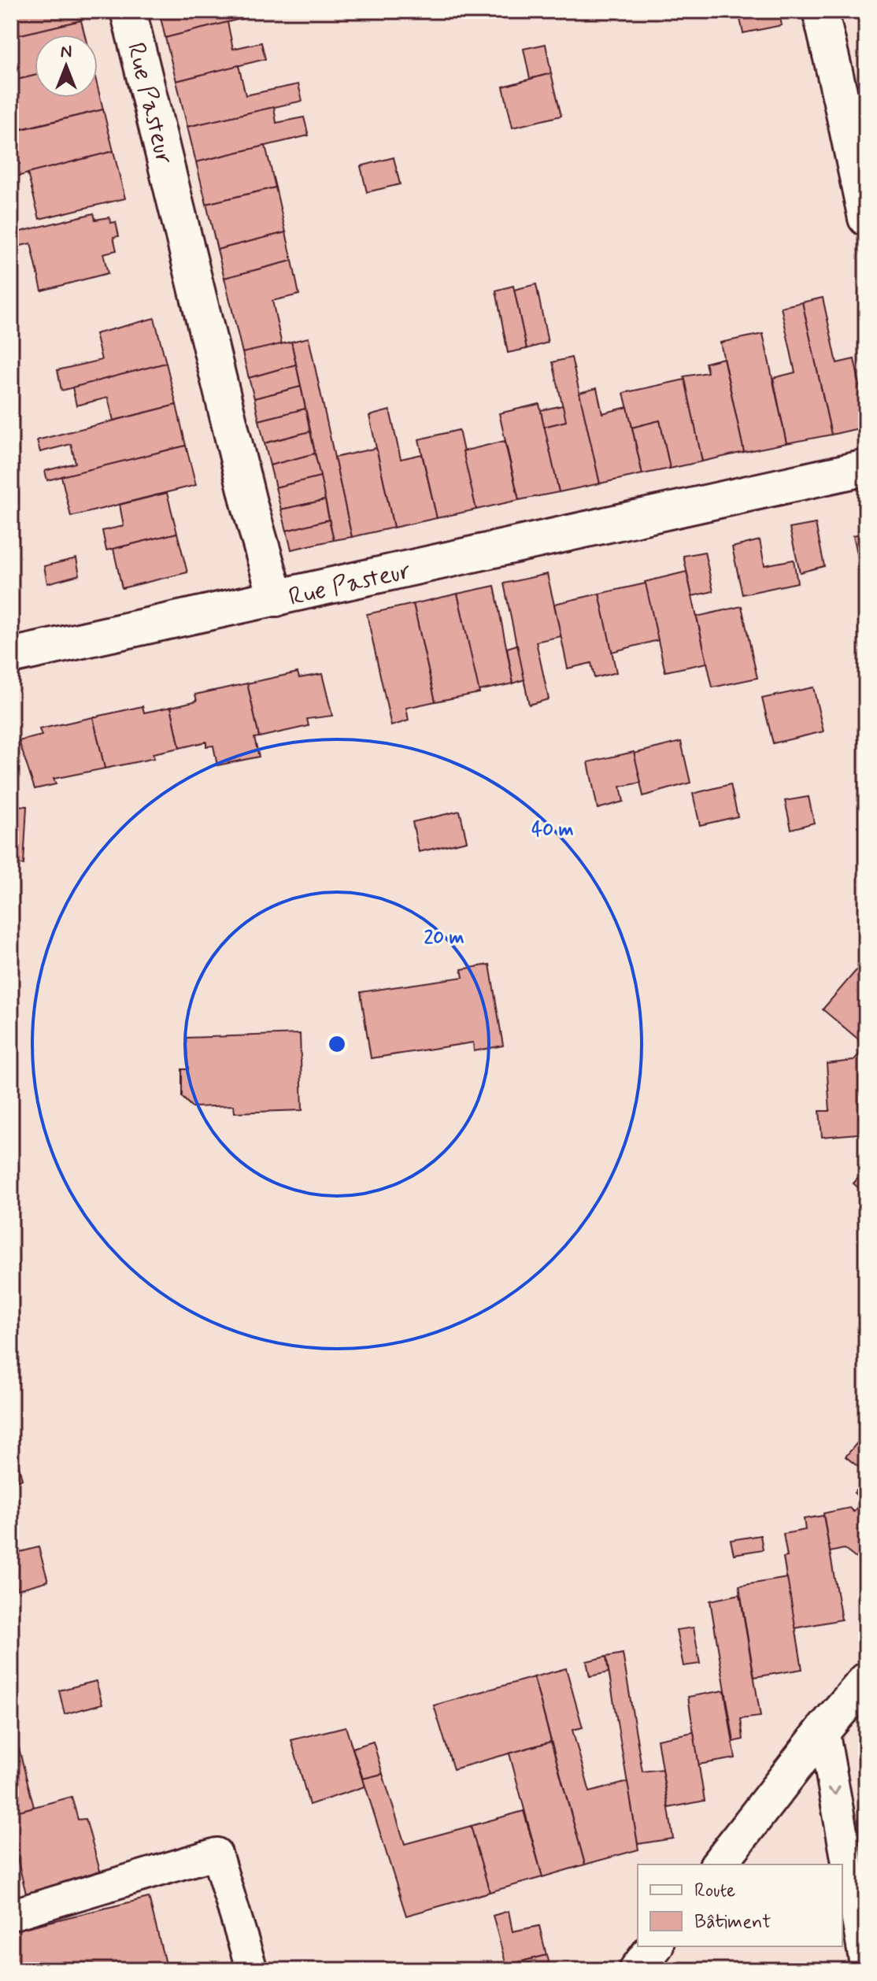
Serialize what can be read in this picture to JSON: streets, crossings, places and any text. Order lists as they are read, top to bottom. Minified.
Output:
{"streets":{"street":["Rue Pasteur"]},"legend":["Route","Bâtiment"],"north":"top","rings":["40 m","20 m"]}
